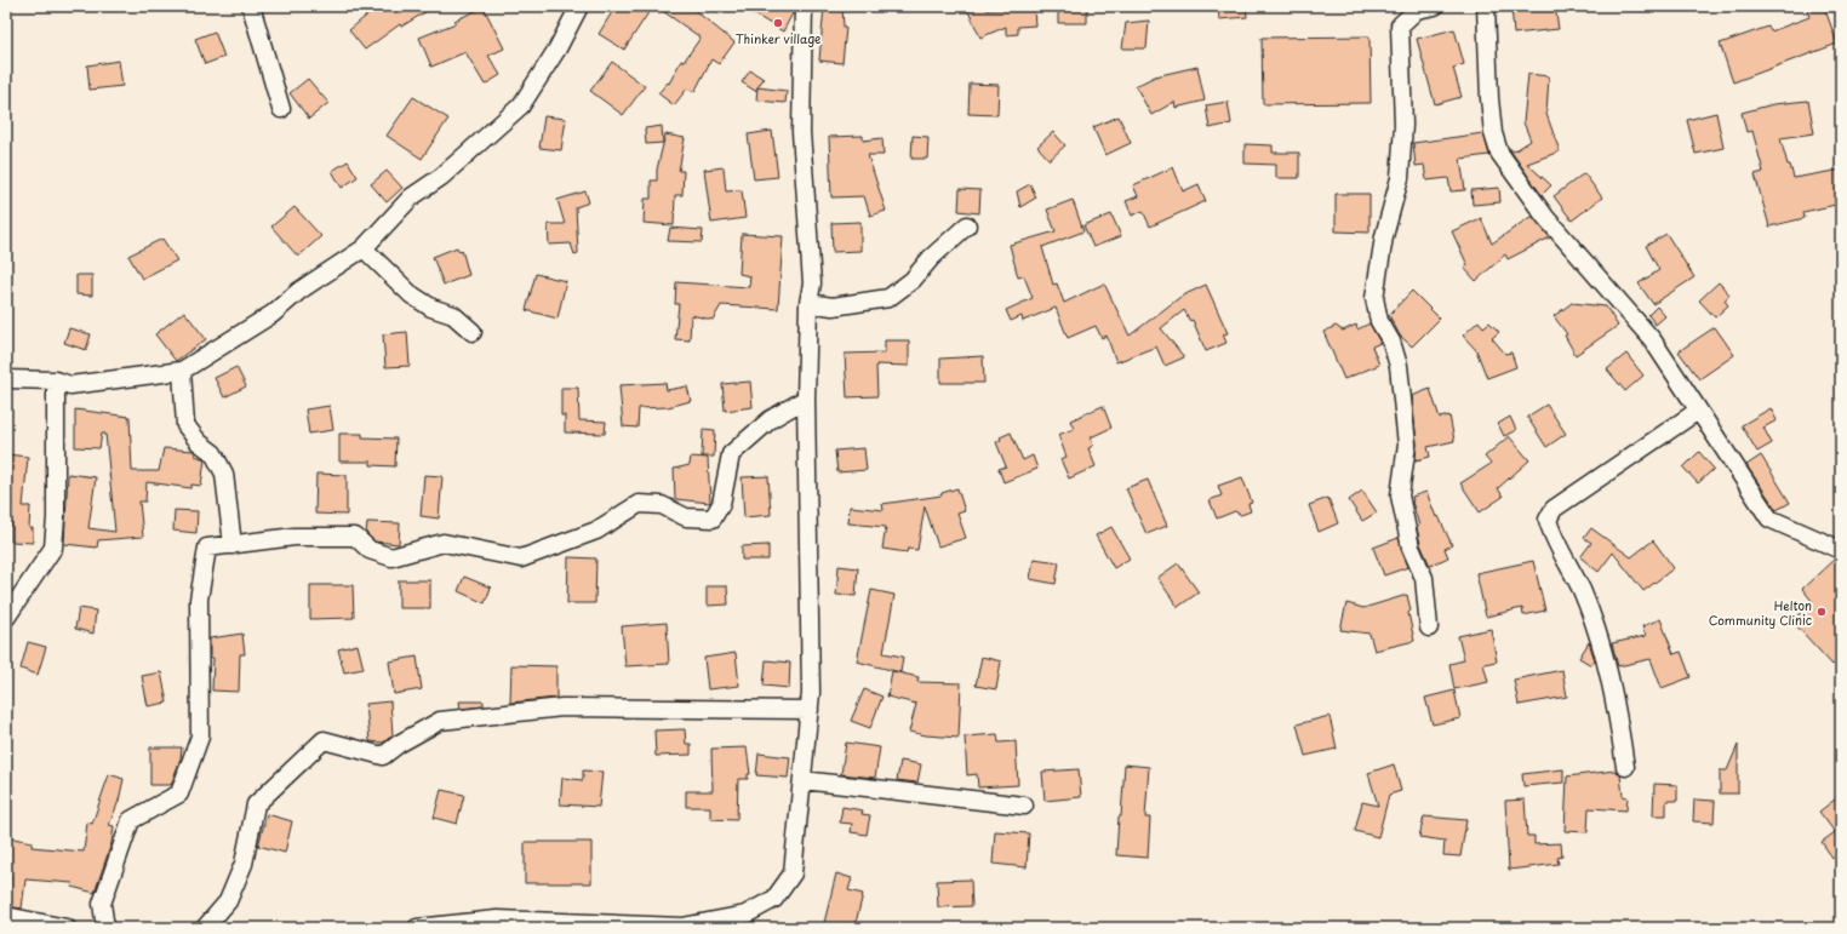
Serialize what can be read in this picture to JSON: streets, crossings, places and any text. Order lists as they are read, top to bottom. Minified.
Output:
{"places":["Thinker village","Helton Community Clinic"]}
